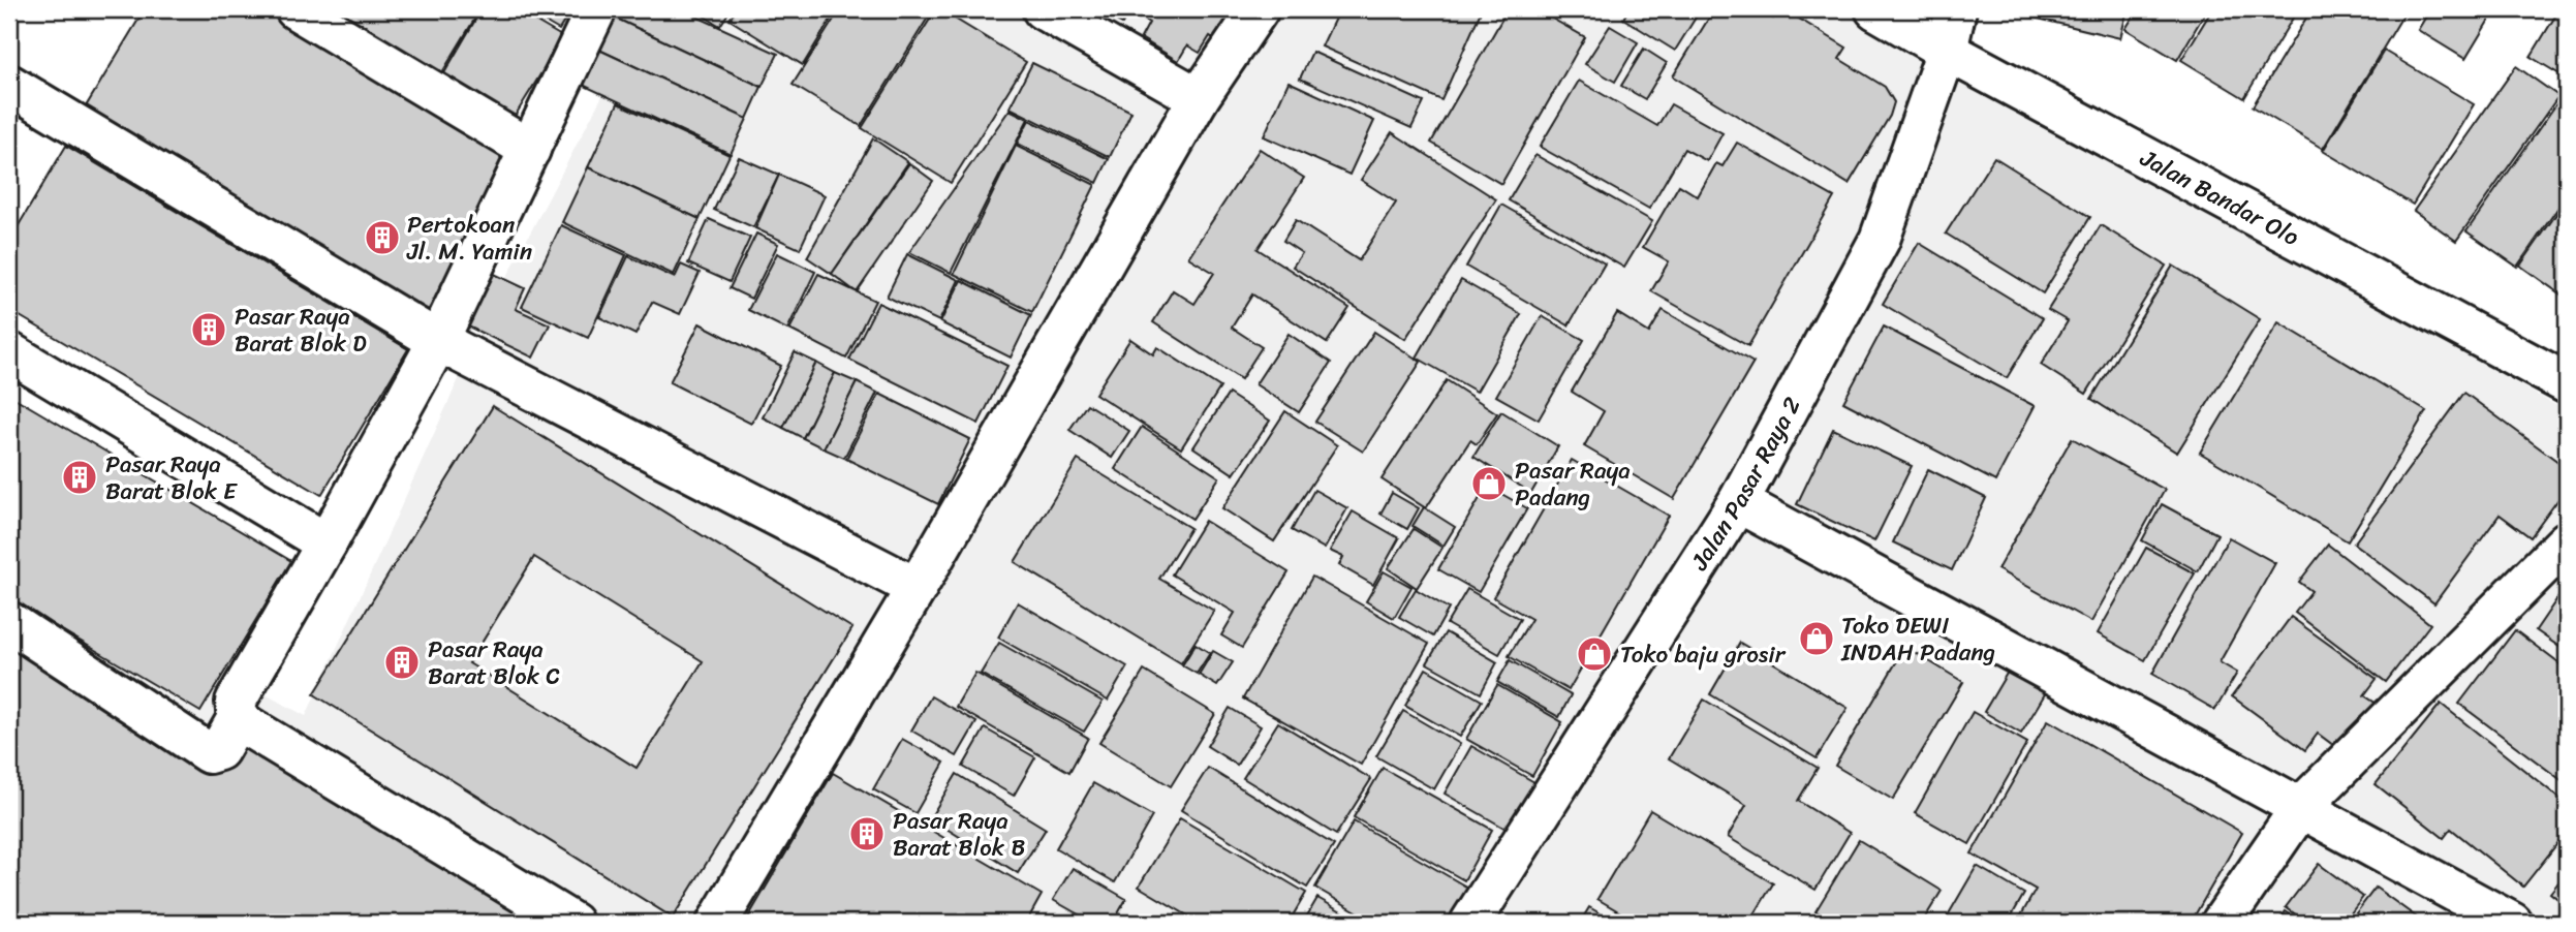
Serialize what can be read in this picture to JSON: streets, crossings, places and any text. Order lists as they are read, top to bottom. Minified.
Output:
{"streets":{"street":["Jalan Bandar Olo","Jalan Pasar Raya 2"]},"crossings":[["Jalan Bandar Olo","Jalan Pasar Raya 2"]],"places":{"building":["Pertokoan Jl. M. Yamin","Pasar Raya Barat Blok D","Pasar Raya Barat Blok E","Pasar Raya Barat Blok C","Pasar Raya Barat Blok B"],"shop":["Pasar Raya Padang","Toko DEWI INDAH Padang","Toko baju grosir"]}}
